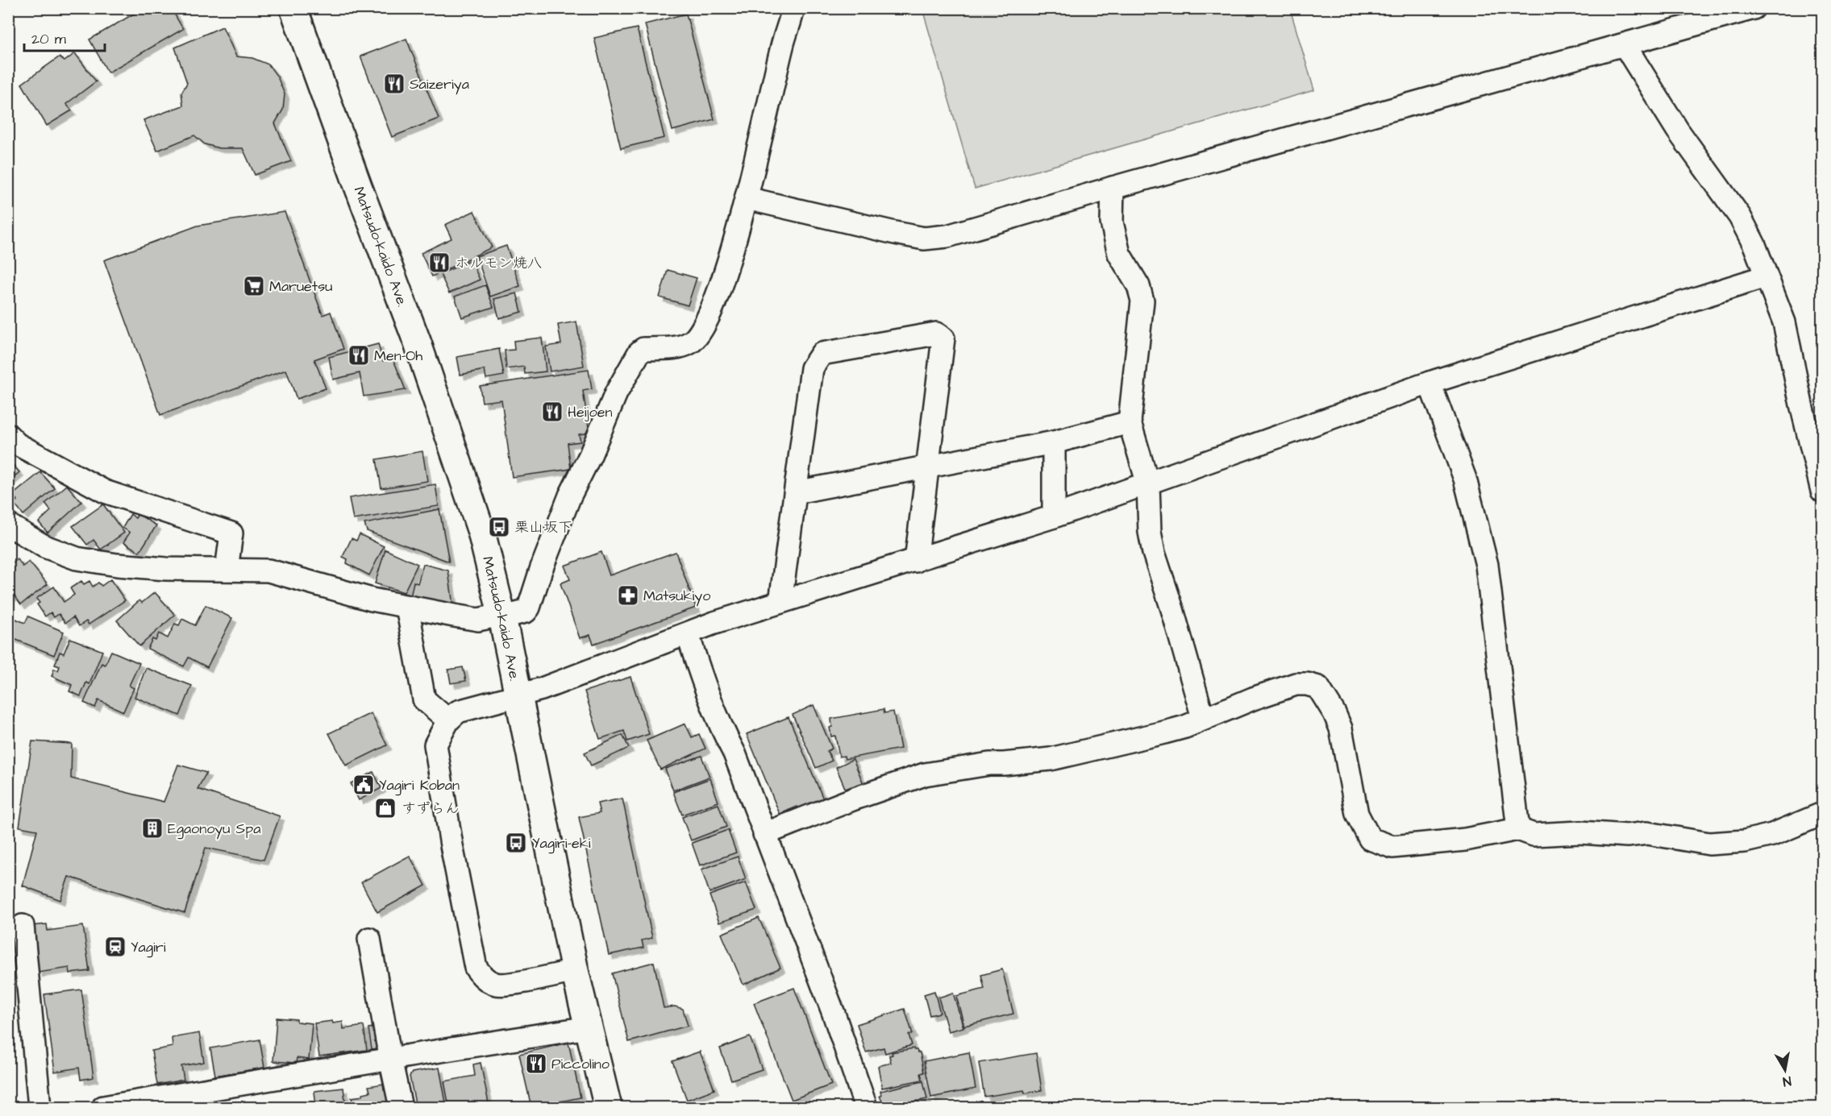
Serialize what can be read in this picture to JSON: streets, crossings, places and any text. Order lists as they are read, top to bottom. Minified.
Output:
{"streets":{"main road":["Matsudo-kaido Ave."]},"places":{"restaurant":["Saizeriya","ホルモン焼八","Men-Oh","Heijoen","Piccolino"],"supermarket":["Maruetsu"],"bus stop":["栗山坂下","Yagiri-eki"],"pharmacy":["Matsukiyo"],"public building":["Yagiri Koban"],"shop":["すずらん"],"building":["Egaonoyu Spa"],"station":["Yagiri"]},"scale_bar":"20 m","north":"bottom"}
